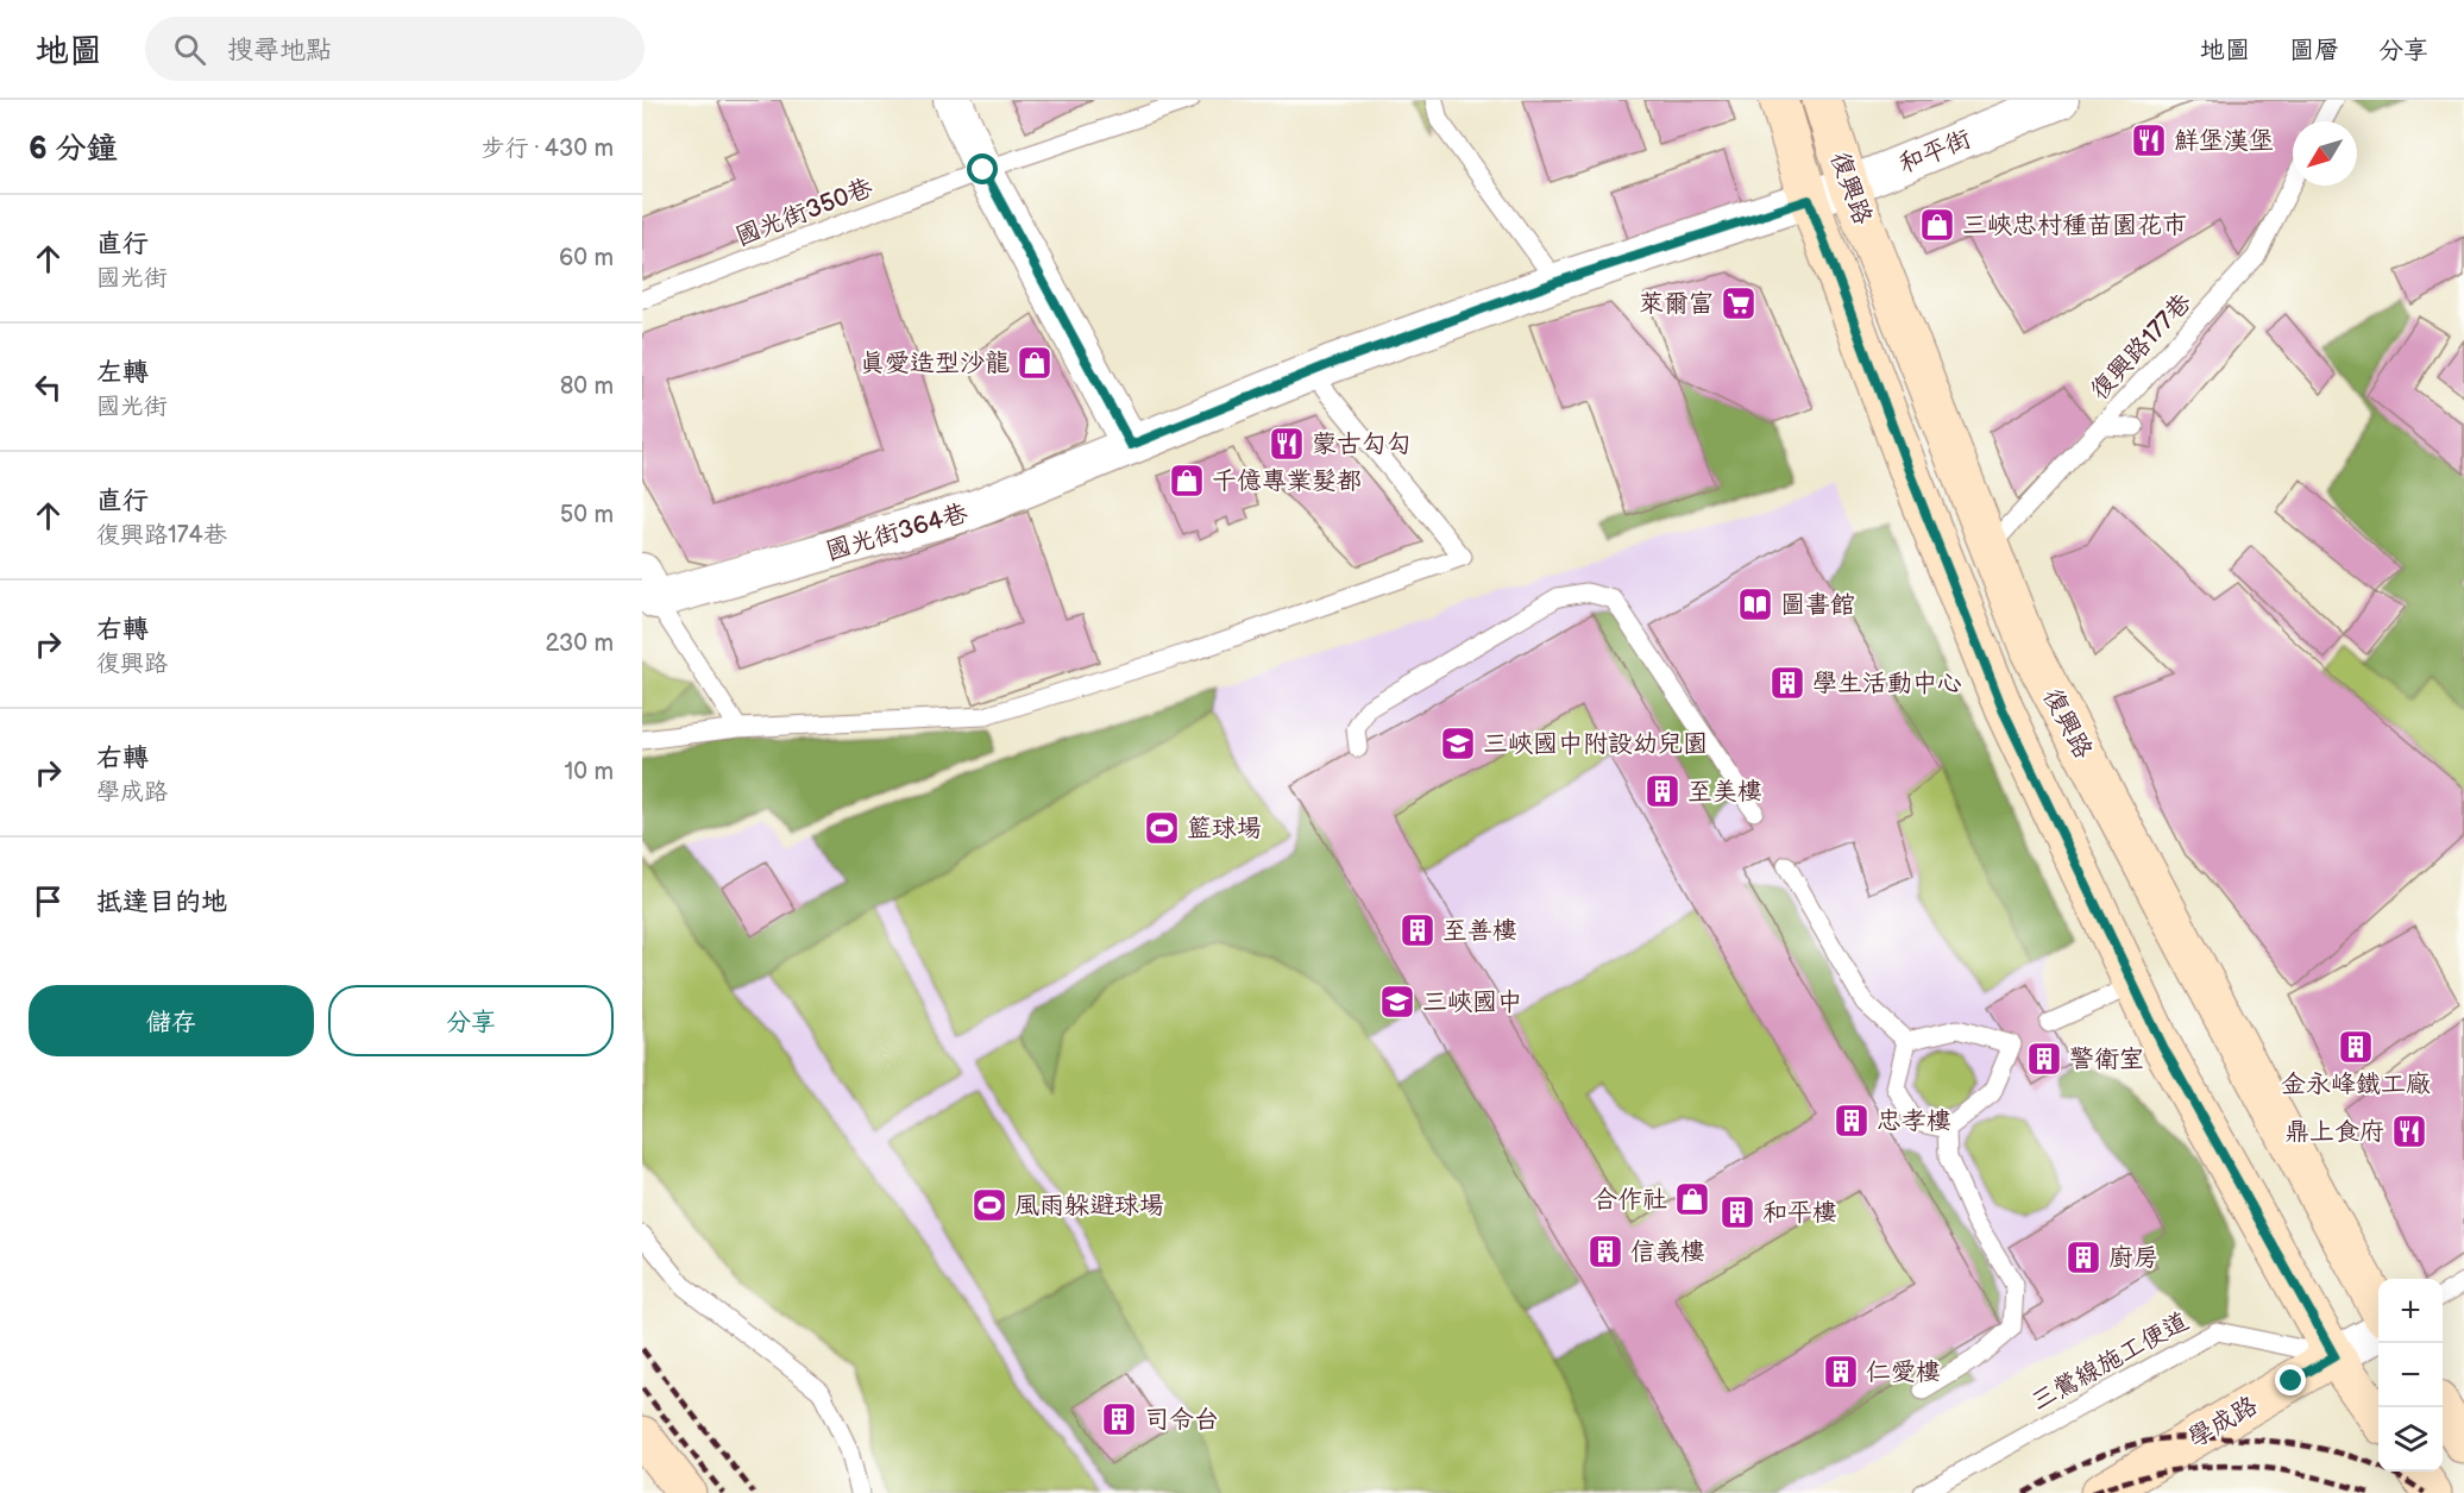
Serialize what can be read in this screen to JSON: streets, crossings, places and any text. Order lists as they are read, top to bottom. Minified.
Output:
{"streets":{"main road":["復興路","學成路"],"street":["和平街","國光街364巷"],"lane":["國光街350巷","復興路177巷","三鶯線施工便道"]},"crossings":[["和平街","復興路"],["和平街","國光街364巷"],["復興路","復興路177巷"],["復興路","三鶯線施工便道"],["復興路","學成路"],["三鶯線施工便道","學成路"]],"places":{"restaurant":["鮮堡漢堡","蒙古勾勾","鼎上食府"],"shop":["三峽忠村種苗園花市","真愛造型沙龍","千億專業髮都","合作社"],"supermarket":["萊爾富"],"library":["圖書館"],"building":["學生活動中心","至美樓","至善樓","金永峰鐵工廠","警衛室","忠孝樓","和平樓","信義樓","廚房","仁愛樓","司令台"],"school or university":["三峽國中附設幼兒園","三峽國中"],"sports":["籃球場","風雨躲避球場"]},"north":"bottom left","page":{"header":"地圖","search":"搜尋地點","nav":["地圖","圖層","分享"],"heading":["6 分鐘","步行 · 430 m"],"list":[["直行","國光街","60 m"],["左轉","國光街","80 m"],["直行","復興路174巷","50 m"],["右轉","復興路","230 m"],["右轉","學成路","10 m"],"抵達目的地"],"buttons":["儲存","分享"],"map_buttons":["+","−"]}}
